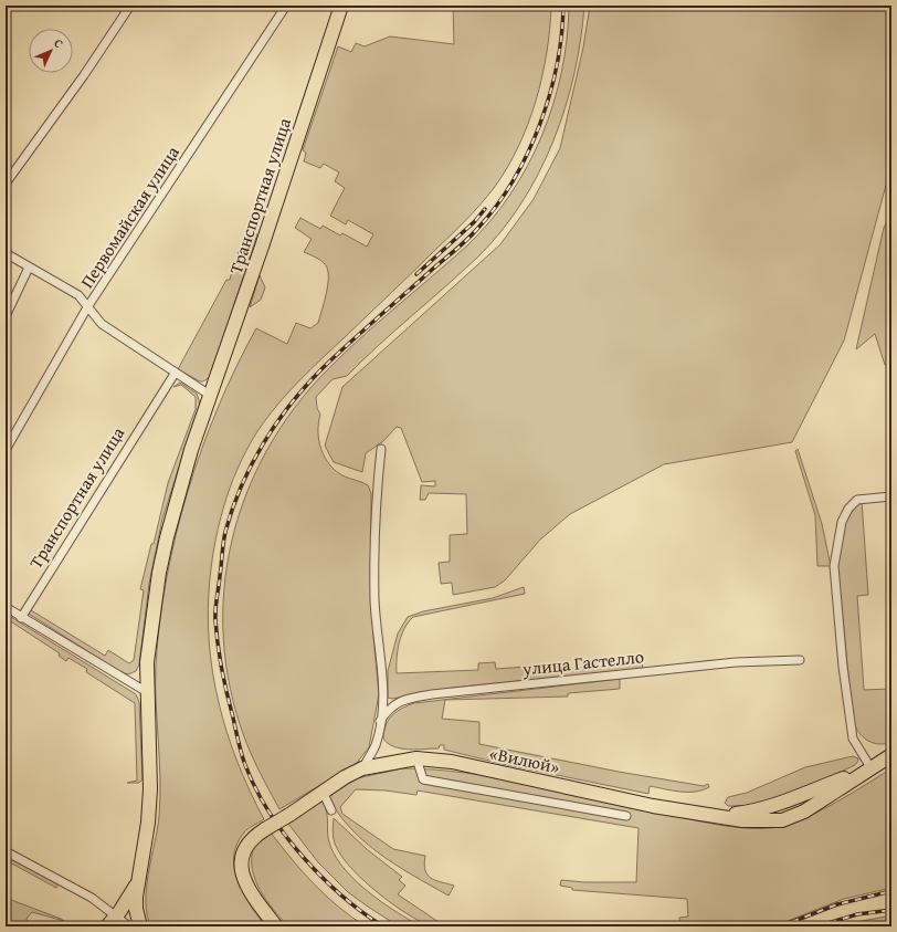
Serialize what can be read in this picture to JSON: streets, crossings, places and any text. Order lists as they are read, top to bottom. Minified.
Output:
{"streets":{"highway":["Транспортная улица","«Вилюй»"],"street":["Первомайская улица","улица Гастелло"]},"north":"top right"}
